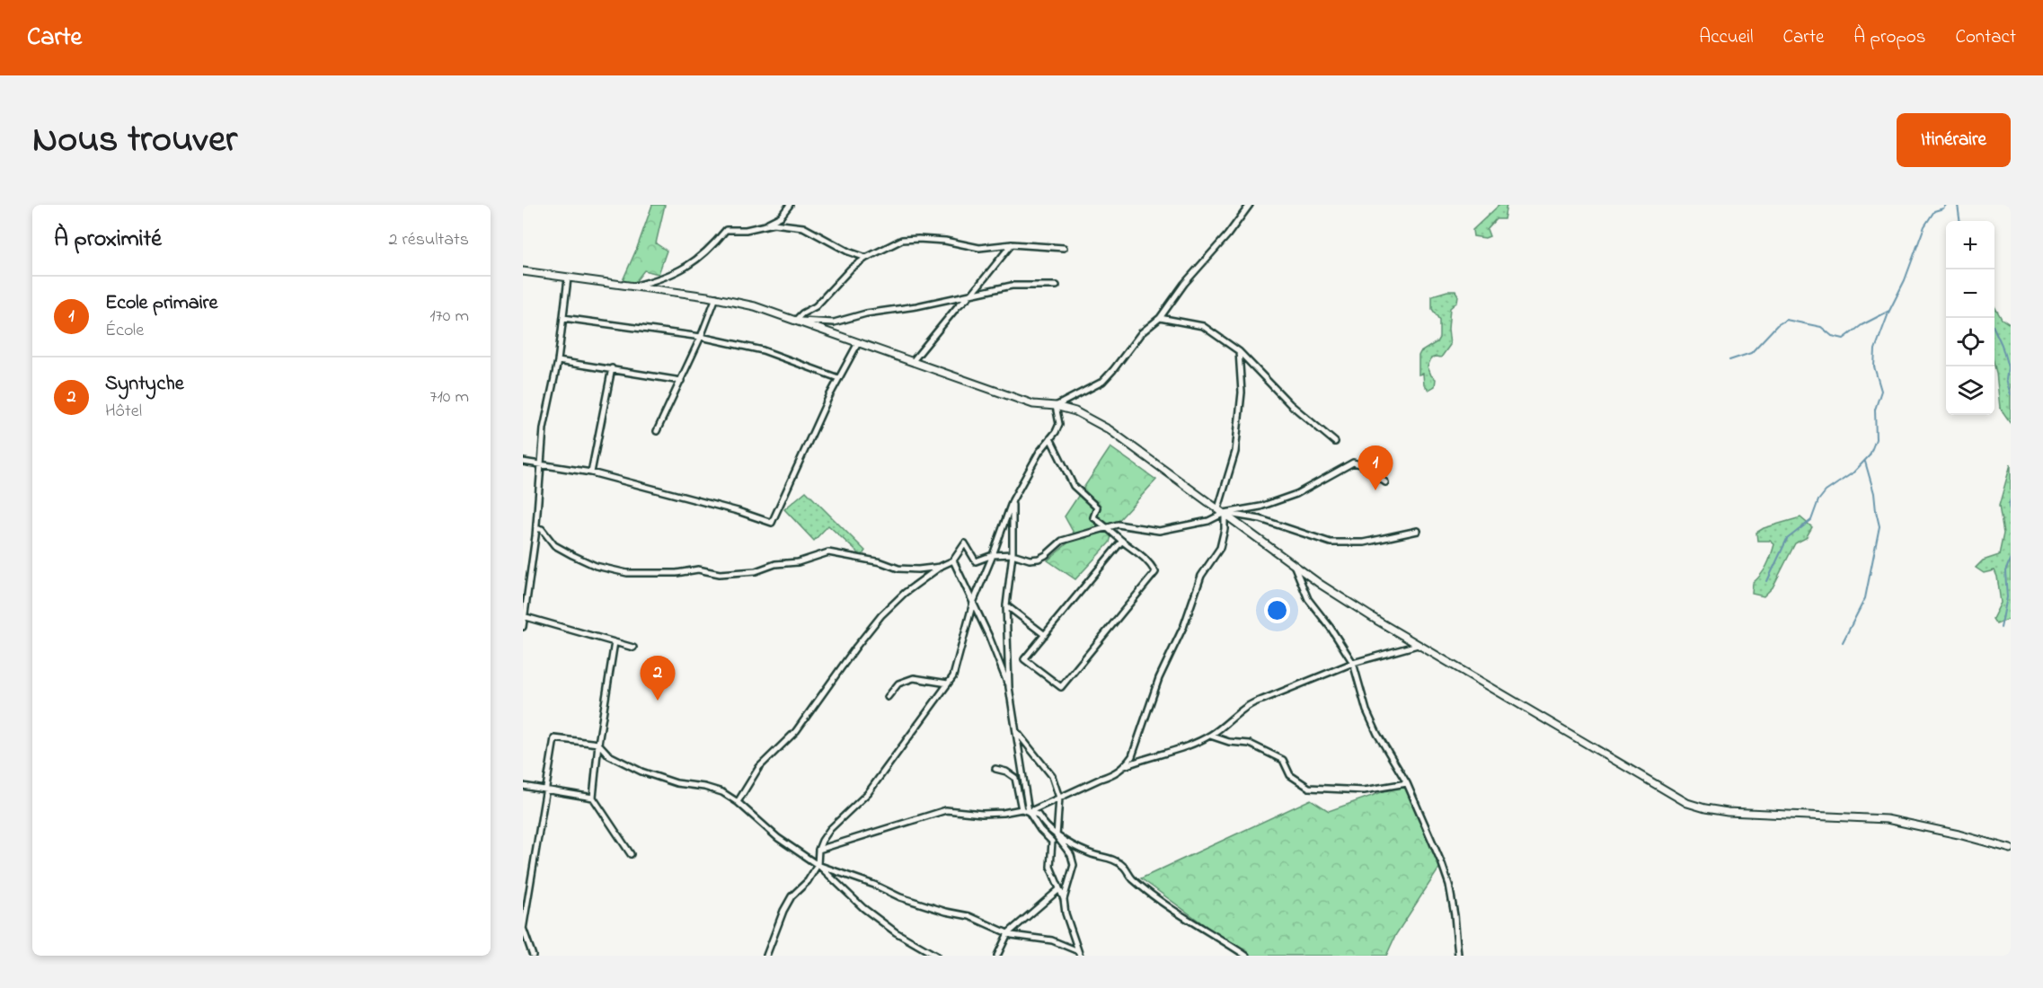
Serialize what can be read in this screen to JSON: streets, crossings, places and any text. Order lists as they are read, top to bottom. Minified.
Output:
{"page":{"header":"Carte","nav":["Accueil","Carte","À propos","Contact"],"title":"Nous trouver","buttons":"Itinéraire","heading":["À proximité","2 résultats"],"map_buttons":["+","−"],"list":[{"mark":"1","name":"Ecole primaire","note":"École","value":"170 m"},{"mark":"2","name":"Syntyche","note":"Hôtel","value":"710 m"}],"pins":["1","2"]}}
